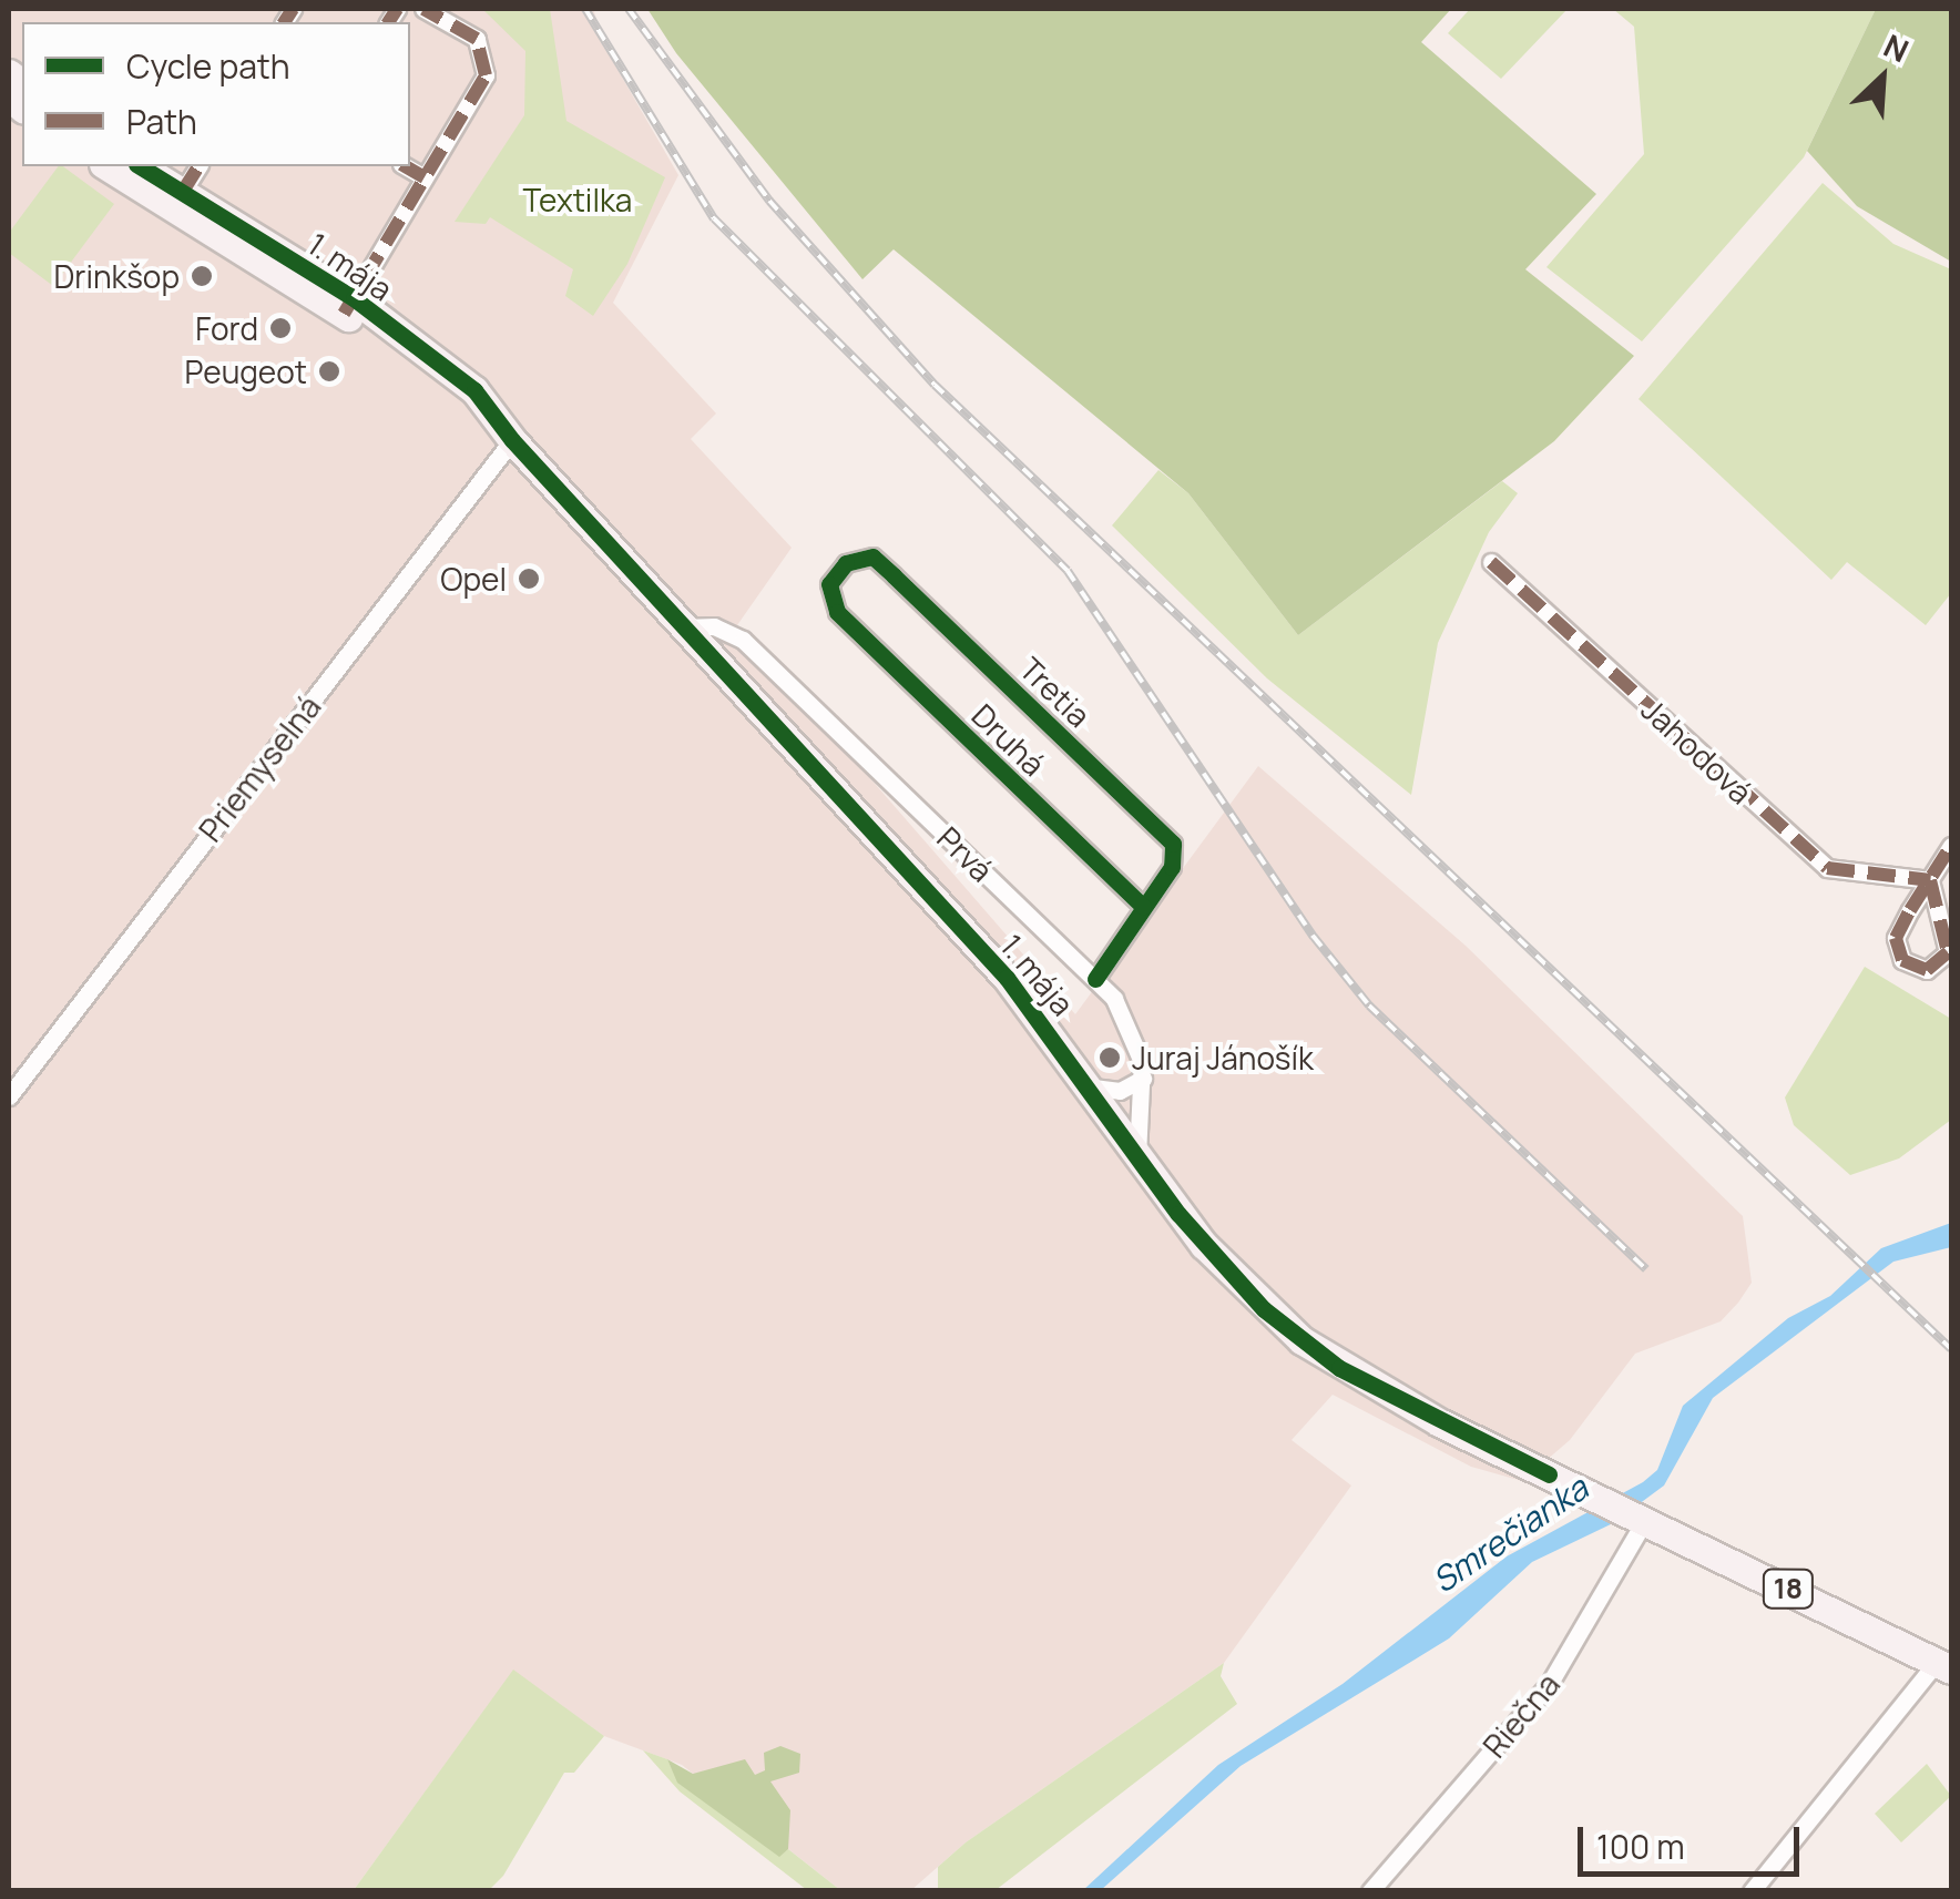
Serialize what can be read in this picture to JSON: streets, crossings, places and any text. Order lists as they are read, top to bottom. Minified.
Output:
{"streets":{"main road":["1. mája","18"],"street":["Tretia","Druhá","Jahodová","Priemyselná","Prvá","Riečna"]},"crossings":[["1. mája","Priemyselná"],["1. mája","Prvá"],["1. mája","18"],["1. mája","Riečna"],["Tretia","Druhá"],["18","Riečna"]],"water":["Smrečianka"],"parks":["Textilka"],"places":["Drinkšop","Ford","Peugeot","Opel","Juraj Jánošík"],"legend":["Cycle path","Path"],"scale_bar":"100 m","north":"top right"}
